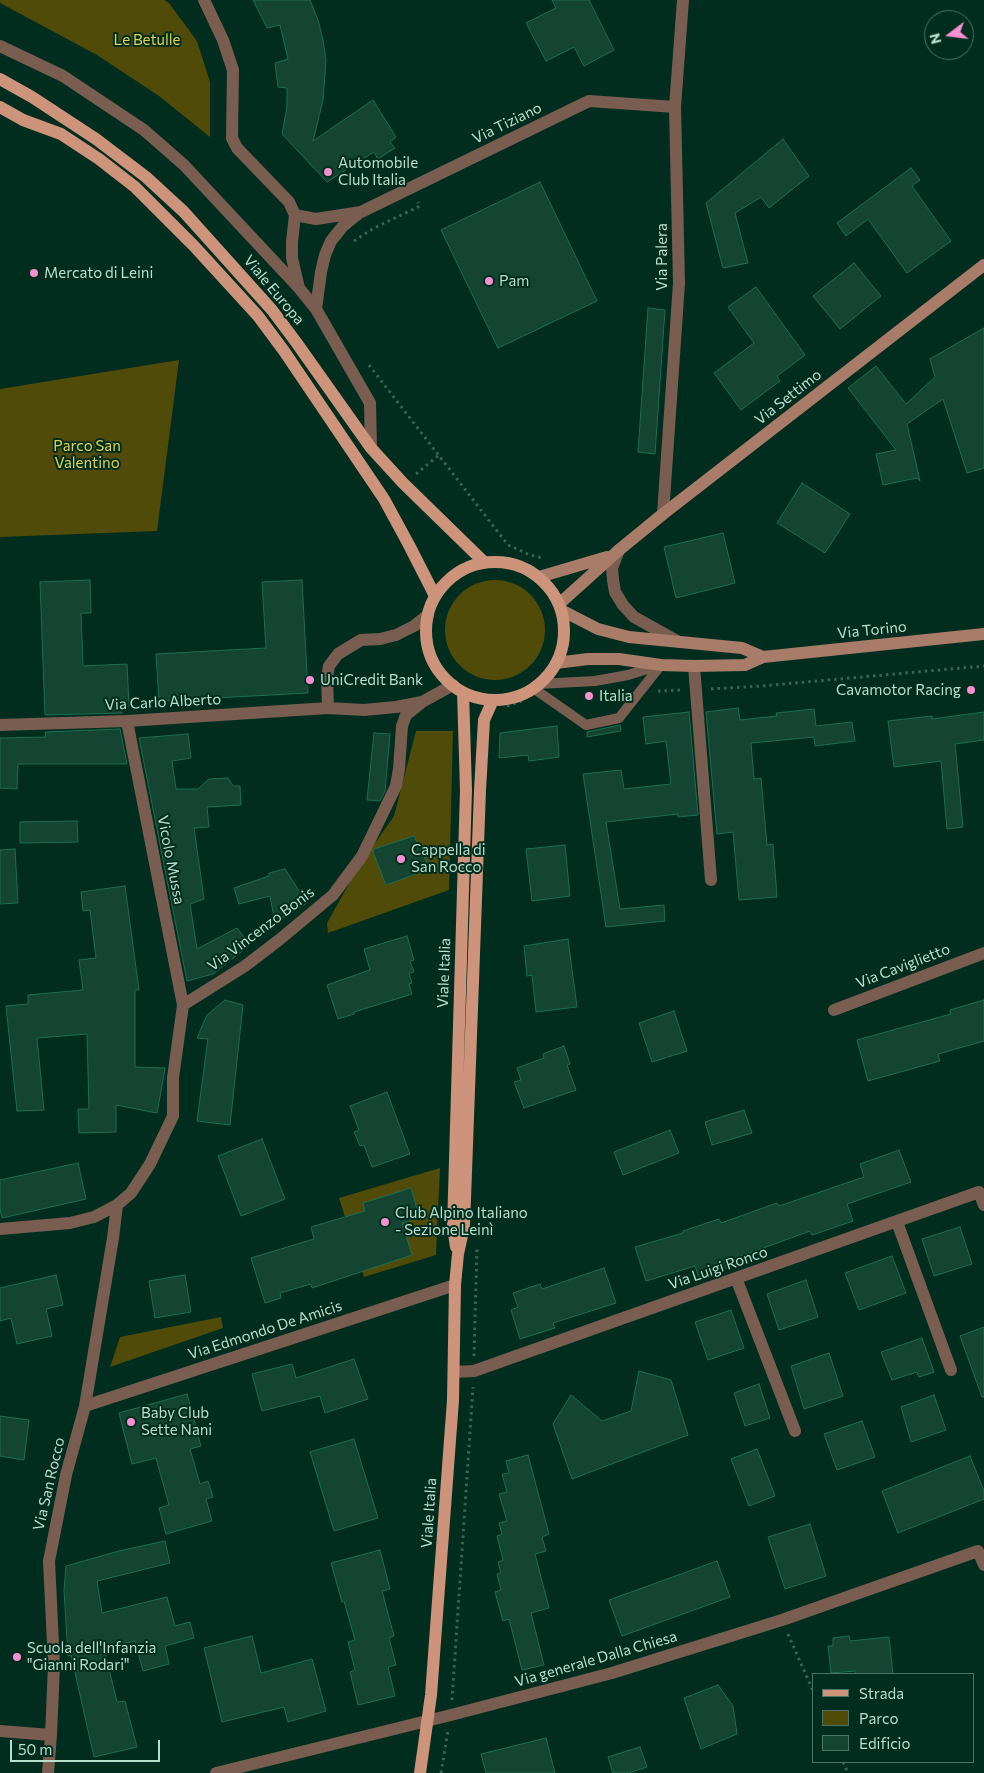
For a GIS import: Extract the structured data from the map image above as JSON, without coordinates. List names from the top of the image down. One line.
{"streets":{"main road":["Viale Europa","Via Settimo","Via Torino","Viale Italia"],"street":["Via Tiziano","Via Palera","Via Carlo Alberto","Vicolo Mussa","Via Vincenzo Bonis","Via Caviglietto","Via Luigi Ronco","Via Edmondo De Amicis","Via San Rocco","Via generale Dalla Chiesa"]},"crossings":[["Via Tiziano","Via Palera"],["Via Palera","Via Settimo"],["Viale Europa","Via Settimo"],["Viale Europa","Via Torino"],["Viale Europa","Via Carlo Alberto"],["Viale Europa","Viale Italia"],["Via Settimo","Via Torino"],["Via Settimo","Via Carlo Alberto"],["Via Settimo","Viale Italia"],["Via Torino","Via Carlo Alberto"],["Via Torino","Viale Italia"],["Via Carlo Alberto","Vicolo Mussa"],["Via Carlo Alberto","Via Vincenzo Bonis"],["Via Carlo Alberto","Viale Italia"],["Vicolo Mussa","Via Vincenzo Bonis"],["Viale Italia","Via Luigi Ronco"],["Viale Italia","Via Edmondo De Amicis"],["Viale Italia","Via generale Dalla Chiesa"],["Via Edmondo De Amicis","Via San Rocco"]],"parks":["Le Betulle","Parco San Valentino"],"places":["Automobile Club Italia","Mercato di Leini","Pam","UniCredit Bank","Cavamotor Racing","Italia","Cappella di San Rocco","Club Alpino Italiano - Sezione Leinì","Baby Club Sette Nani","Scuola dell'Infanzia \"Gianni Rodari\""],"legend":["Strada","Parco","Edificio"],"scale_bar":"50 m","north":"left"}
